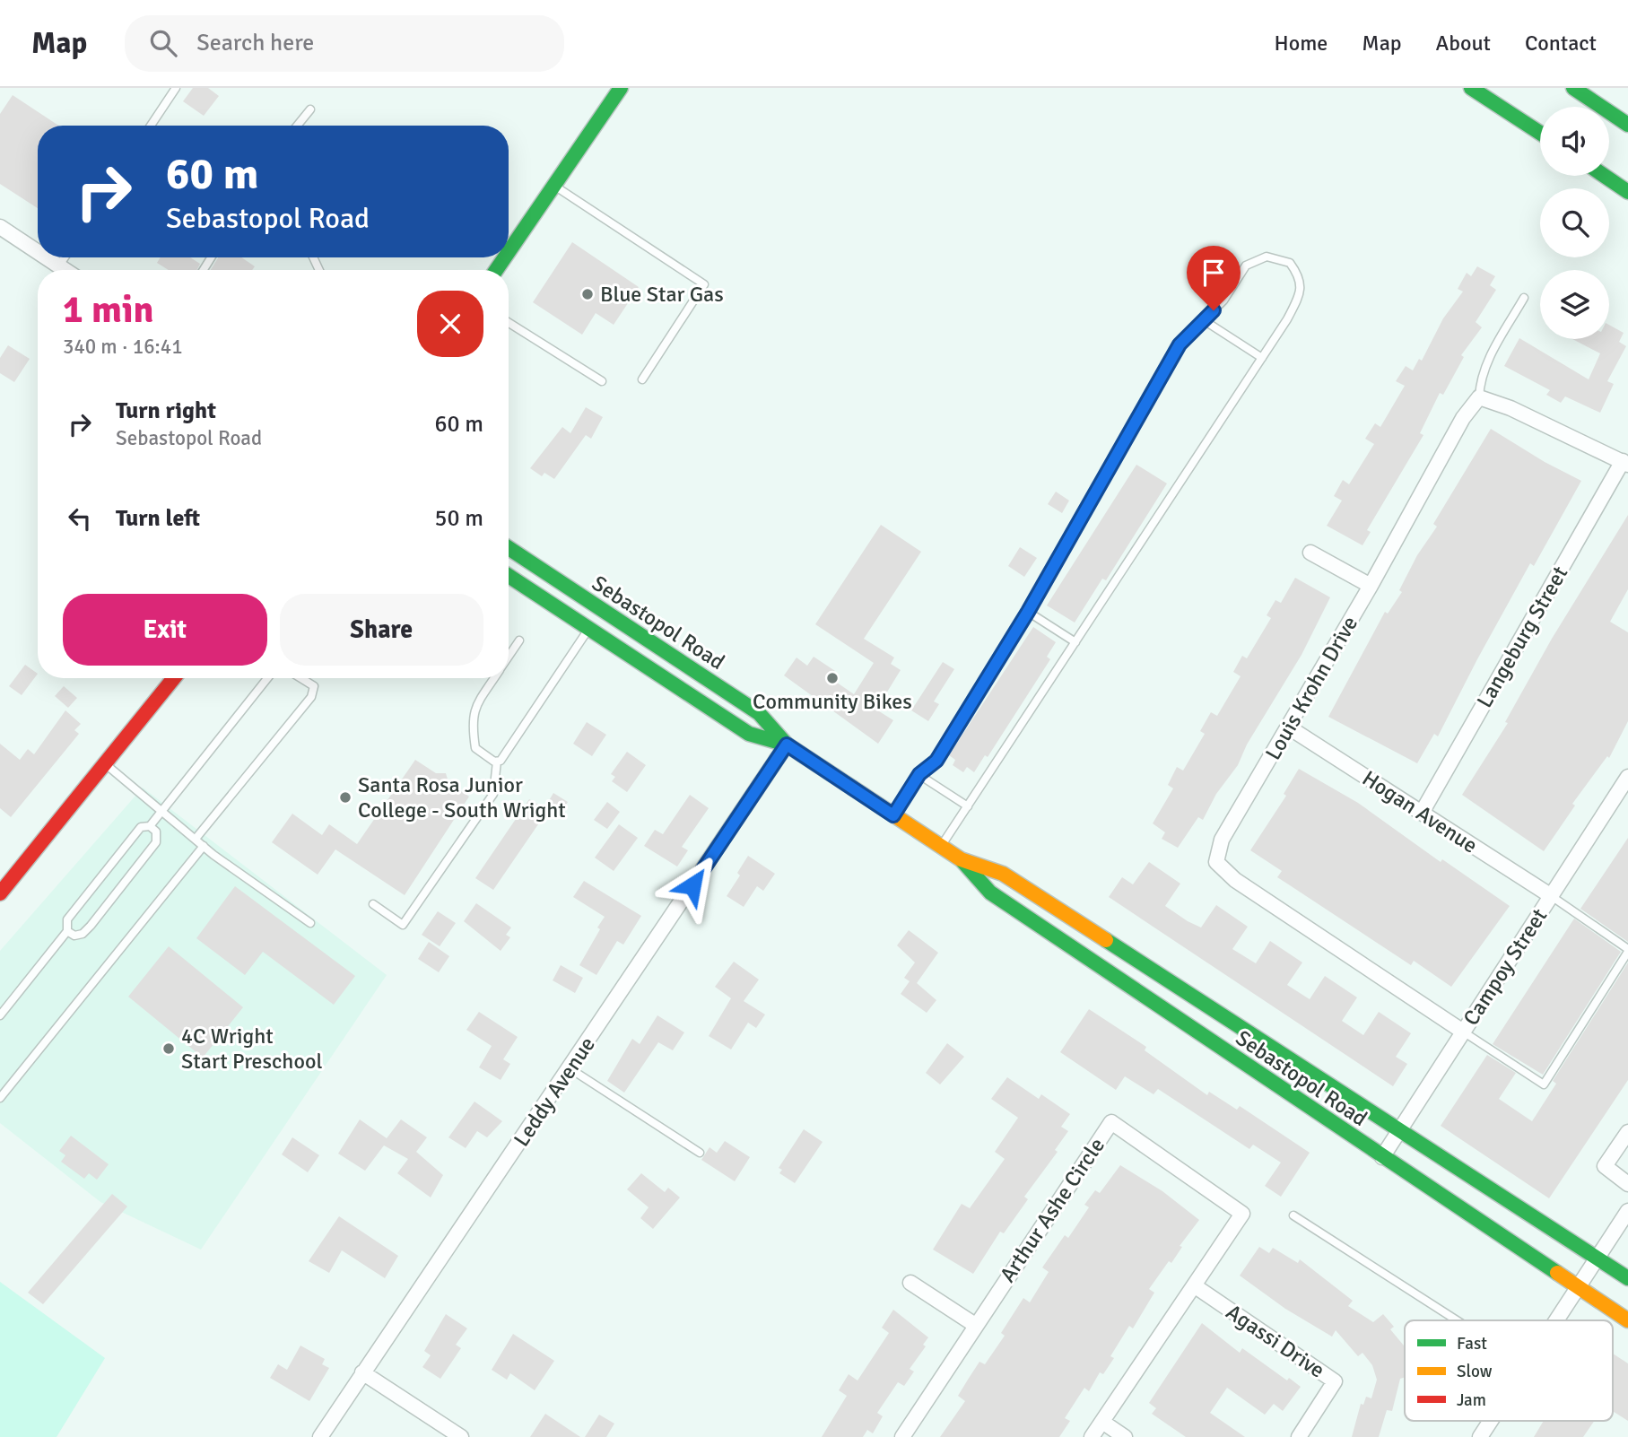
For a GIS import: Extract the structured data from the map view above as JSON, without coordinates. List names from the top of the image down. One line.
{"streets":{"main road":["Sebastopol Road"],"street":["Langeburg Street","Louis Krohn Drive","Hogan Avenue","Campoy Street","Leddy Avenue","Arthur Ashe Circle","Agassi Drive"]},"crossings":[["Sebastopol Road","Campoy Street"],["Sebastopol Road","Leddy Avenue"],["Langeburg Street","Hogan Avenue"],["Louis Krohn Drive","Hogan Avenue"],["Louis Krohn Drive","Campoy Street"],["Hogan Avenue","Campoy Street"],["Arthur Ashe Circle","Agassi Drive"]],"places":["Blue Star Gas","Community Bikes","Santa Rosa Junior College - South Wright","4C Wright Start Preschool"],"legend":["Fast","Slow","Jam"],"page":{"header":"Map","search":"Search here","nav":["Home","Map","About","Contact"],"turn":["60 m","Sebastopol Road"],"heading":["1 min","340 m · 16:41"],"list":[{"name":"Turn right","note":"Sebastopol Road","value":"60 m"},{"name":"Turn left","value":"50 m"}],"buttons":["Exit","Share"]}}
